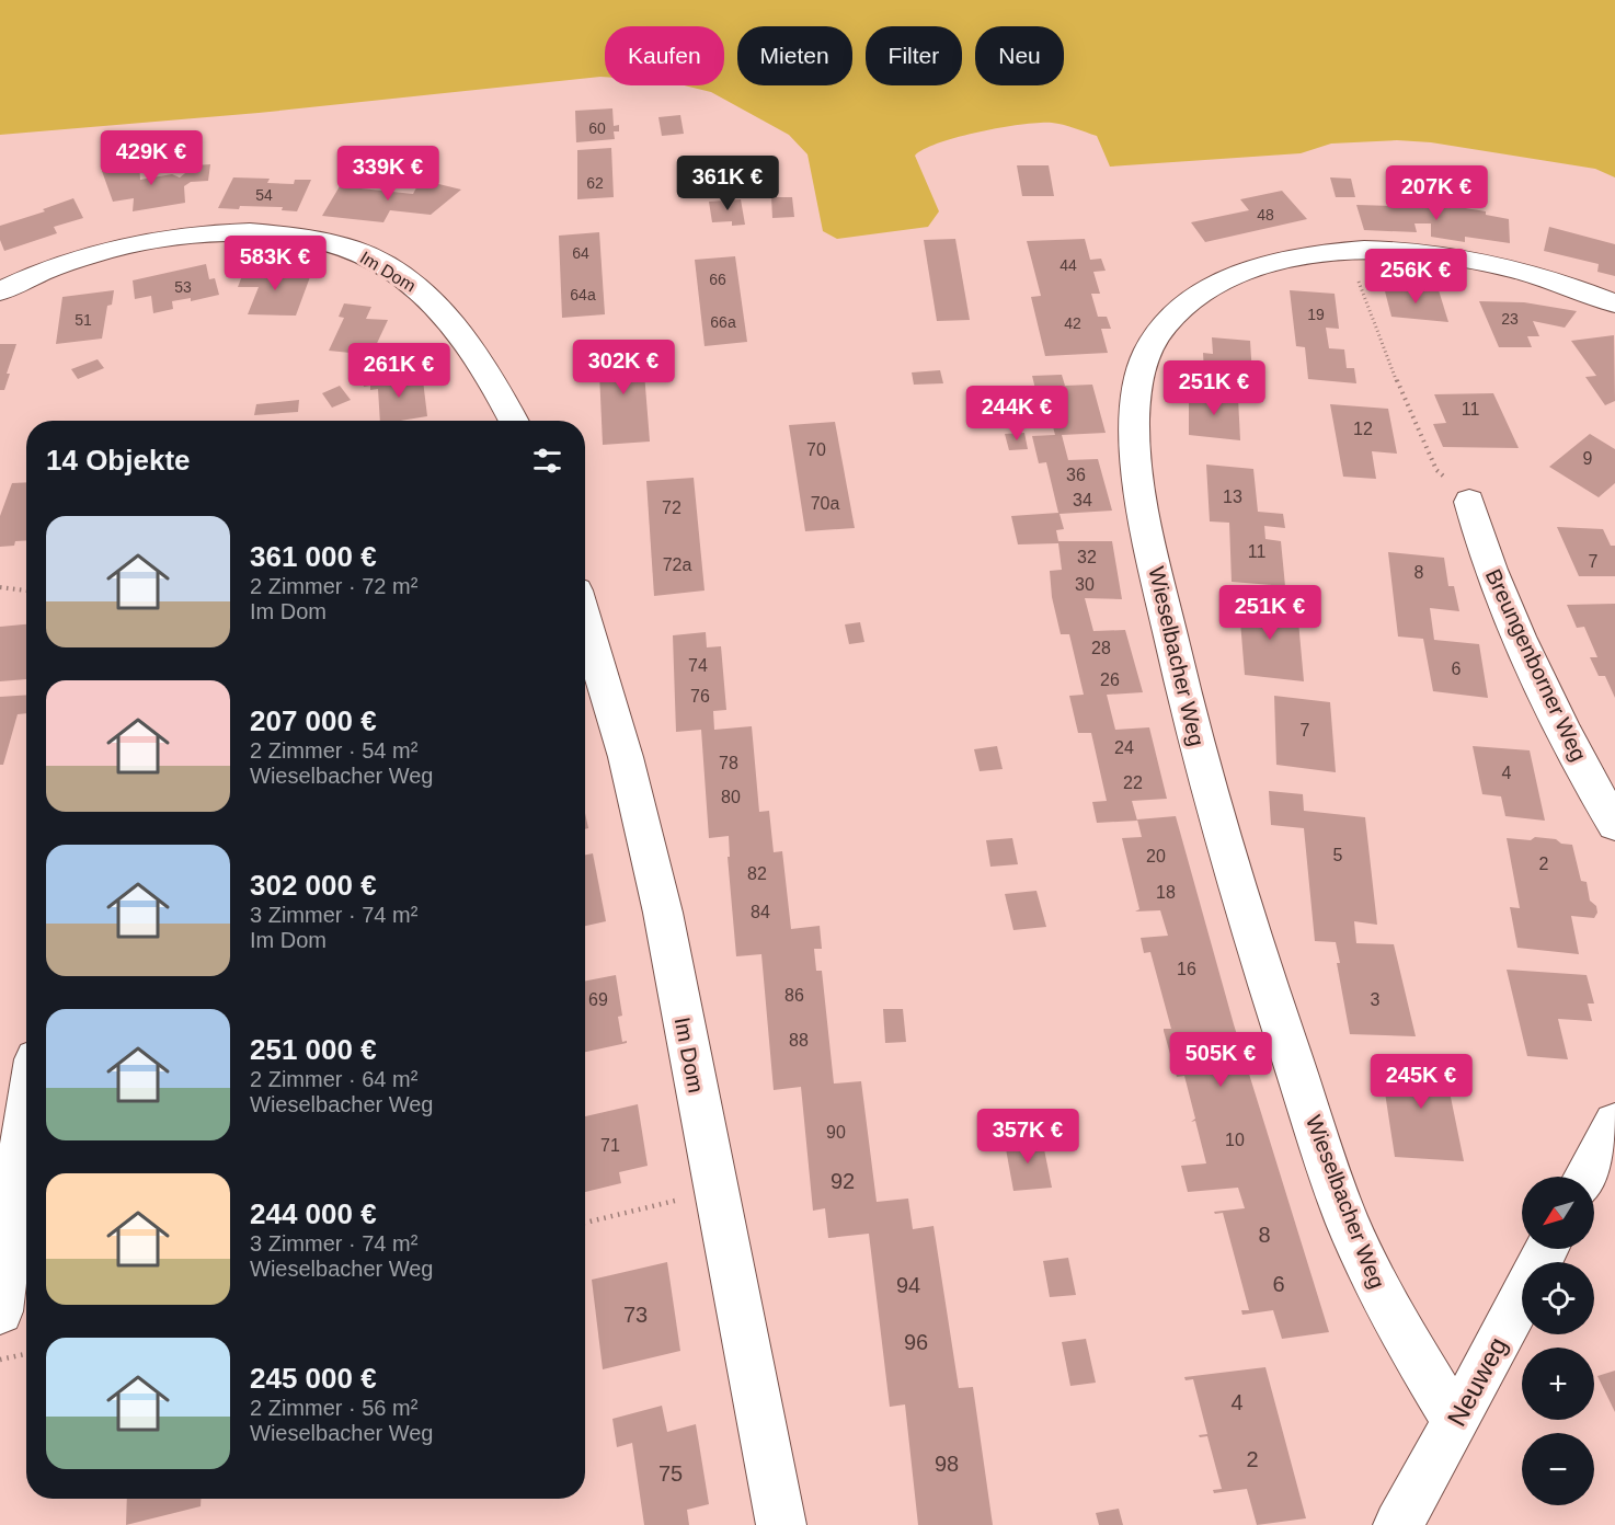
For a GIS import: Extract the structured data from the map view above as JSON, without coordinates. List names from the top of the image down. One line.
{"streets":{"street":["Im Dom","Wieselbacher Weg","Breungenborner Weg","Neuweg"]},"crossings":[["Wieselbacher Weg","Neuweg"]],"house_numbers":["60","62","54","48","64","44","66","53","64a","19","23","51","66a","42","11","12","70","9","36","13","34","70a","72","11","32","7","72a","8","30","28","74","6","26","76","7","24","78","4","22","80","5","20","2","82","18","84","16","86","69","3","88","90","10","71","92","8","6","94","73","96","4","2","98","75"],"north":"bottom left","page":{"chip":["Kaufen","Mieten","Filter","Neu"],"price":["429K €","339K €","361K €","207K €","583K €","256K €","302K €","261K €","251K €","244K €","251K €","505K €","245K €","357K €"],"heading":"14 Objekte","list":[{"name":"361 000 €","note":"2 Zimmer · 72 m² · Im Dom"},{"name":"207 000 €","note":"2 Zimmer · 54 m² · Wieselbacher Weg"},{"name":"302 000 €","note":"3 Zimmer · 74 m² · Im Dom"},{"name":"251 000 €","note":"2 Zimmer · 64 m² · Wieselbacher Weg"},{"name":"244 000 €","note":"3 Zimmer · 74 m² · Wieselbacher Weg"},{"name":"245 000 €","note":"2 Zimmer · 56 m² · Wieselbacher Weg"}],"map_buttons":["+","−"]}}
